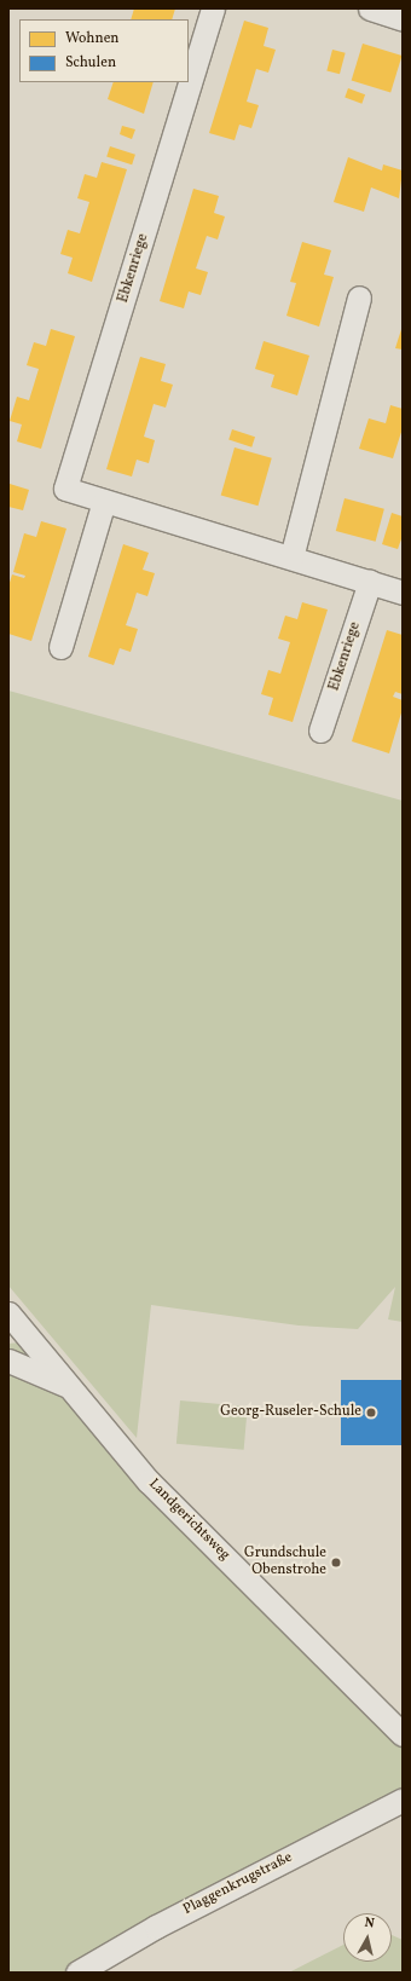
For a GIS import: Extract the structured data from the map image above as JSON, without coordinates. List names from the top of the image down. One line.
{"streets":{"street":["Ebkenriege","Landgerichtsweg","Plaggenkrugstraße"]},"places":["Georg-Ruseler-Schule","Grundschule Obenstrohe"],"legend":["Wohnen","Schulen"],"north":"top"}
